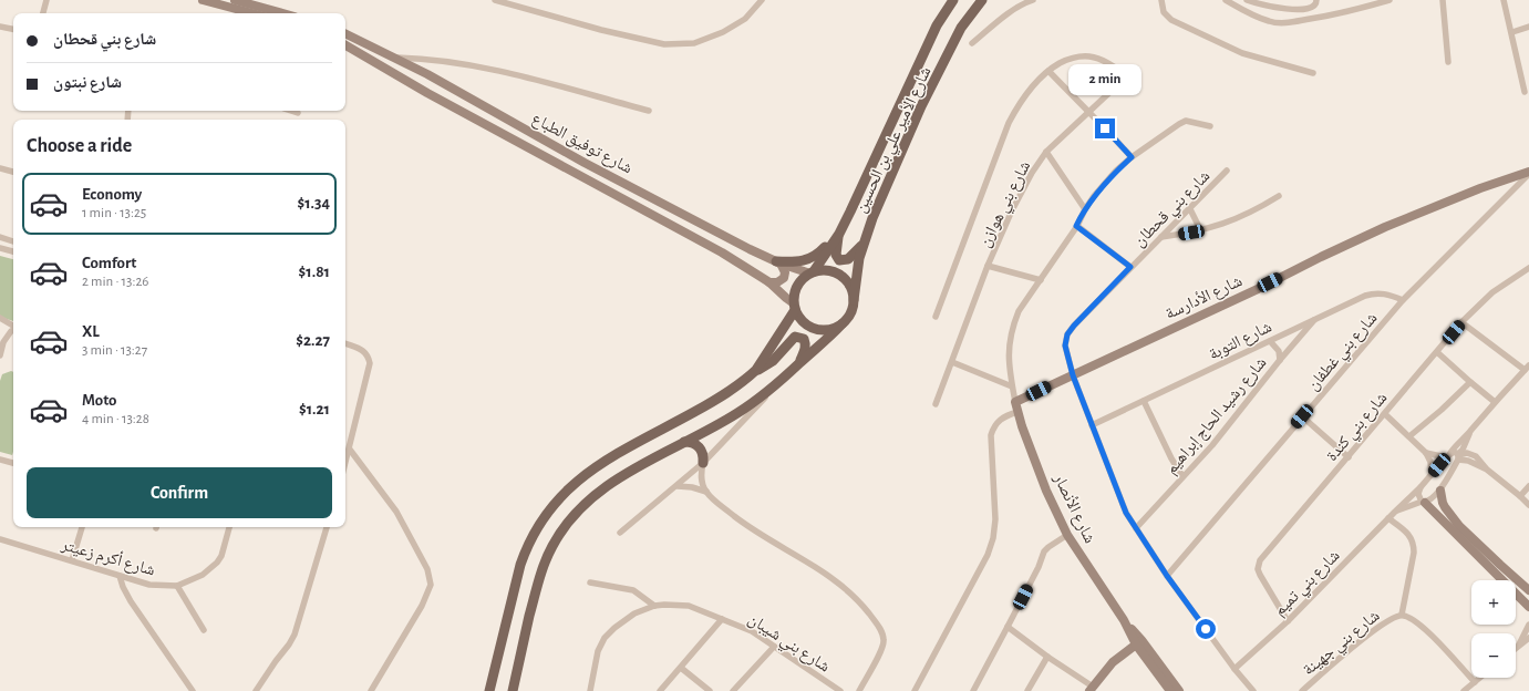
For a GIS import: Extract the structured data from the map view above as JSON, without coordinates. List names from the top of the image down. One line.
{"streets":{"main road":["شارع الأمير علي بن الحسين"],"street":["شارع توفيق الطباع","شارع بني هوازن","شارع بني قحطان","شارع الأدارسة","شارع التوبة","شارع بني غطفان","شارع رشيد الحاج إبراهيم","شارع بني كندة","شارع الأنصار","شارع أكرم زعيتر","شارع بني تميم","شارع بني شيبان","شارع بني جهينة"]},"crossings":[["شارع الأمير علي بن الحسين","شارع توفيق الطباع"],["شارع بني قحطان","شارع الأدارسة"],["شارع بني قحطان","شارع التوبة"],["شارع بني قحطان","شارع بني غطفان"],["شارع بني قحطان","شارع رشيد الحاج إبراهيم"],["شارع بني قحطان","شارع بني تميم"],["شارع الأدارسة","شارع بني غطفان"],["شارع الأدارسة","شارع الأنصار"],["شارع التوبة","شارع بني غطفان"],["شارع التوبة","شارع رشيد الحاج إبراهيم"],["شارع بني كندة","شارع بني تميم"]],"page":{"banner":["شارع بني قحطان","شارع نبتون"],"bubble":"2 min","heading":"Choose a ride","list":[{"name":"Economy","note":"1 min · 13:25","value":"$1.34"},{"name":"Comfort","note":"2 min · 13:26","value":"$1.81"},{"name":"XL","note":"3 min · 13:27","value":"$2.27"},{"name":"Moto","note":"4 min · 13:28","value":"$1.21"}],"buttons":"Confirm","map_buttons":["+","−"]}}
